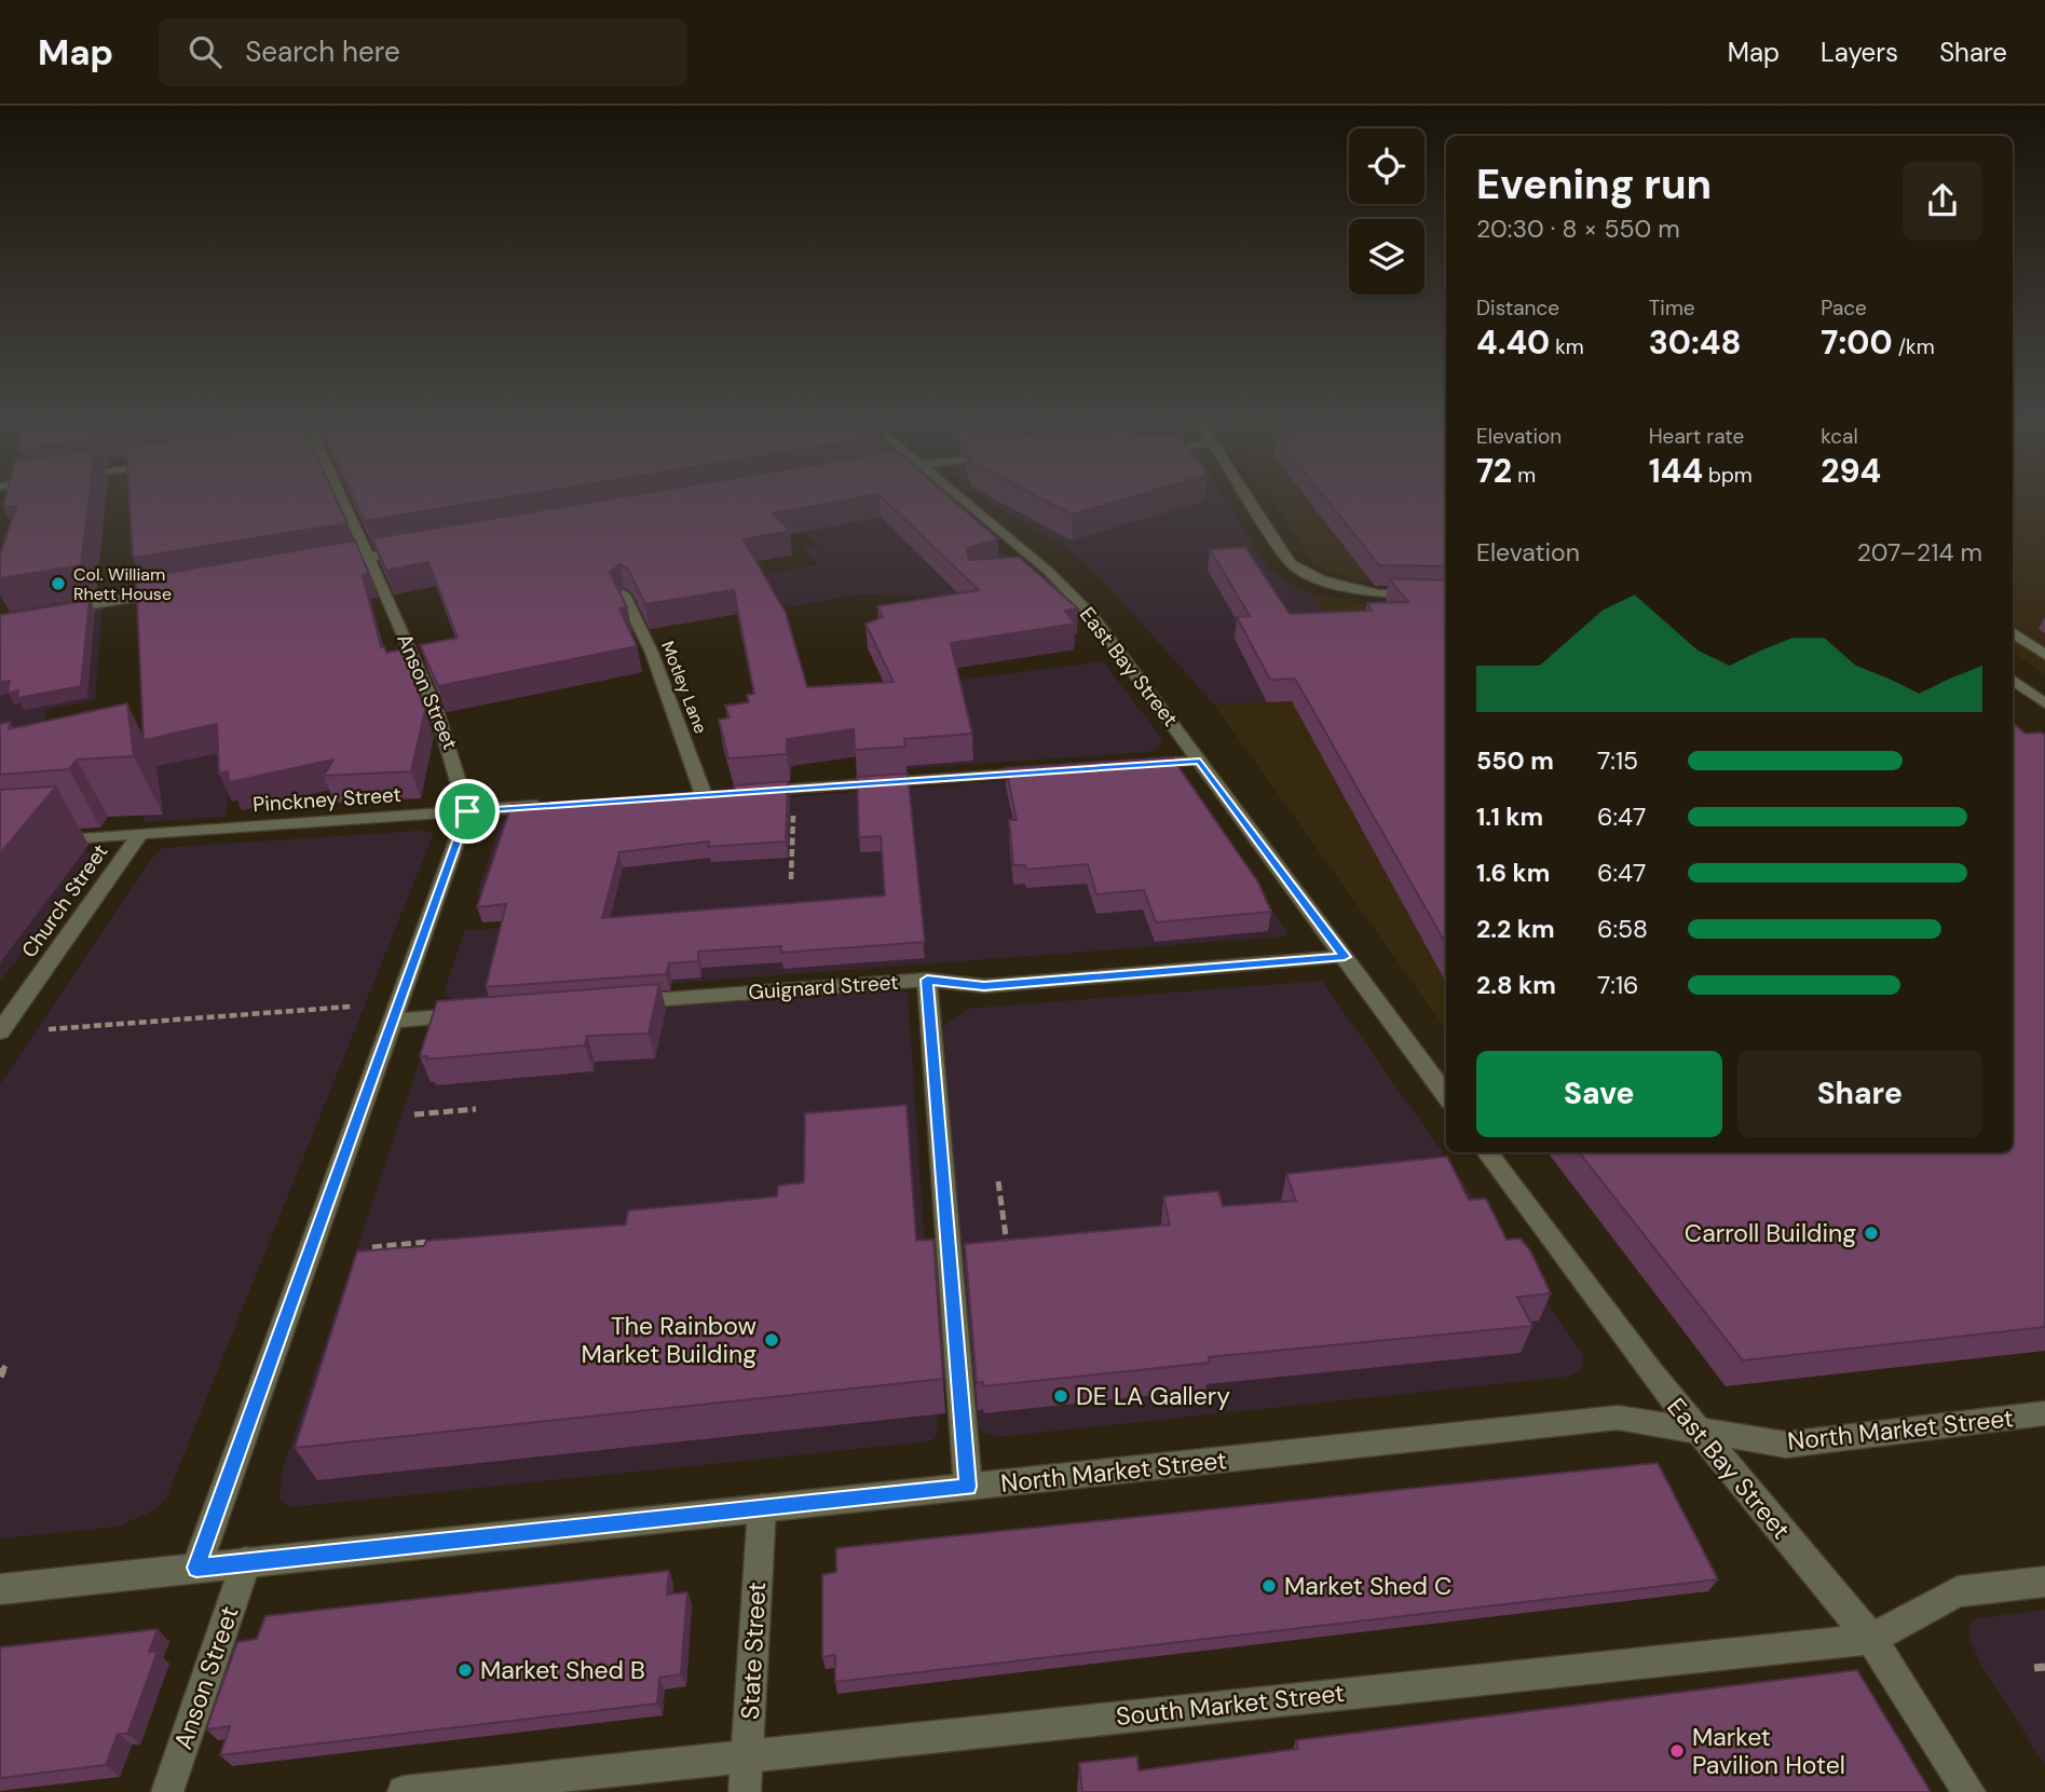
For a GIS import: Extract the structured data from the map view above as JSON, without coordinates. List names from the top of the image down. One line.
{"streets":{"street":["East Bay Street","Motley Lane","Anson Street","Pinckney Street","Church Street","Guignard Street","North Market Street","State Street","South Market Street"]},"crossings":[["East Bay Street","Guignard Street"],["East Bay Street","North Market Street"],["East Bay Street","South Market Street"],["Anson Street","Pinckney Street"],["Anson Street","North Market Street"],["Pinckney Street","Church Street"],["North Market Street","State Street"],["State Street","South Market Street"]],"places":["Col. William Rhett House","Carroll Building","The Rainbow Market Building","DE LA Gallery","Market Shed C","Market Shed B","Market Pavilion Hotel"],"page":{"header":"Map","search":"Search here","nav":["Map","Layers","Share"],"heading":["Evening run","20:30 · 8 × 550 m"],"stats":[["Distance","4.40 km"],["Time","30:48"],["Pace","7:00 /km"],["Elevation","72 m"],["Heart rate","144 bpm"],["kcal","294"]],"chart":["Elevation","207–214 m"],"list":[{"name":"550 m","note":"7:15"},{"name":"1.1 km","note":"6:47"},{"name":"1.6 km","note":"6:47"},{"name":"2.2 km","note":"6:58"},{"name":"2.8 km","note":"7:16"}],"buttons":["Save","Share"]}}
